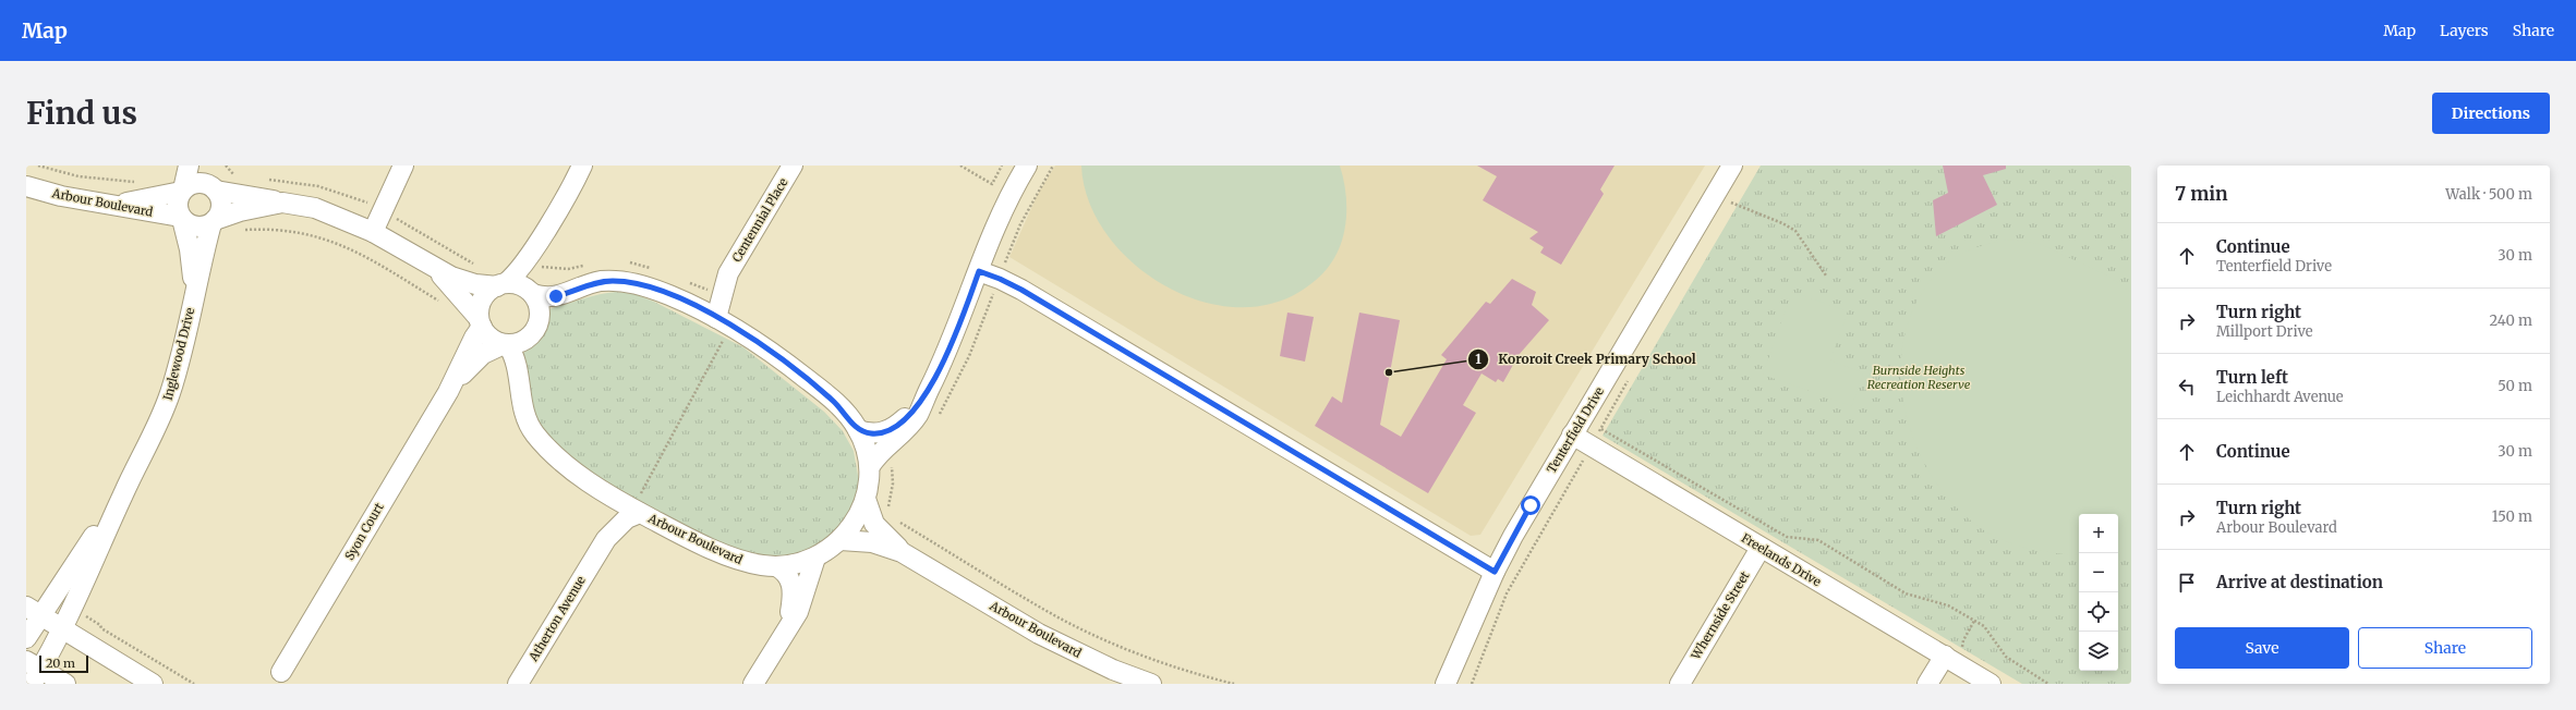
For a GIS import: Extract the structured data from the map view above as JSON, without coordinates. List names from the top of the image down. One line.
{"streets":{"street":["Arbour Boulevard","Centennial Place","Inglewood Drive","Tenterfield Drive","Syon Court","Freelands Drive","Whernside Street","Atherton Avenue"]},"crossings":[["Arbour Boulevard","Inglewood Drive"],["Tenterfield Drive","Freelands Drive"],["Freelands Drive","Whernside Street"]],"parks":["Burnside Heights Recreation Reserve"],"places":["Kororoit Creek Primary School"],"scale_bar":"20 m","page":{"header":"Map","nav":["Map","Layers","Share"],"buttons":["Directions",["Save","Share"]],"title":"Find us","heading":["7 min","Walk · 500 m"],"list":[["Continue","Tenterfield Drive","30 m"],["Turn right","Millport Drive","240 m"],["Turn left","Leichhardt Avenue","50 m"],["Continue","30 m"],["Turn right","Arbour Boulevard","150 m"],"Arrive at destination"],"map_buttons":["+","−"],"scale":"20 m"}}
